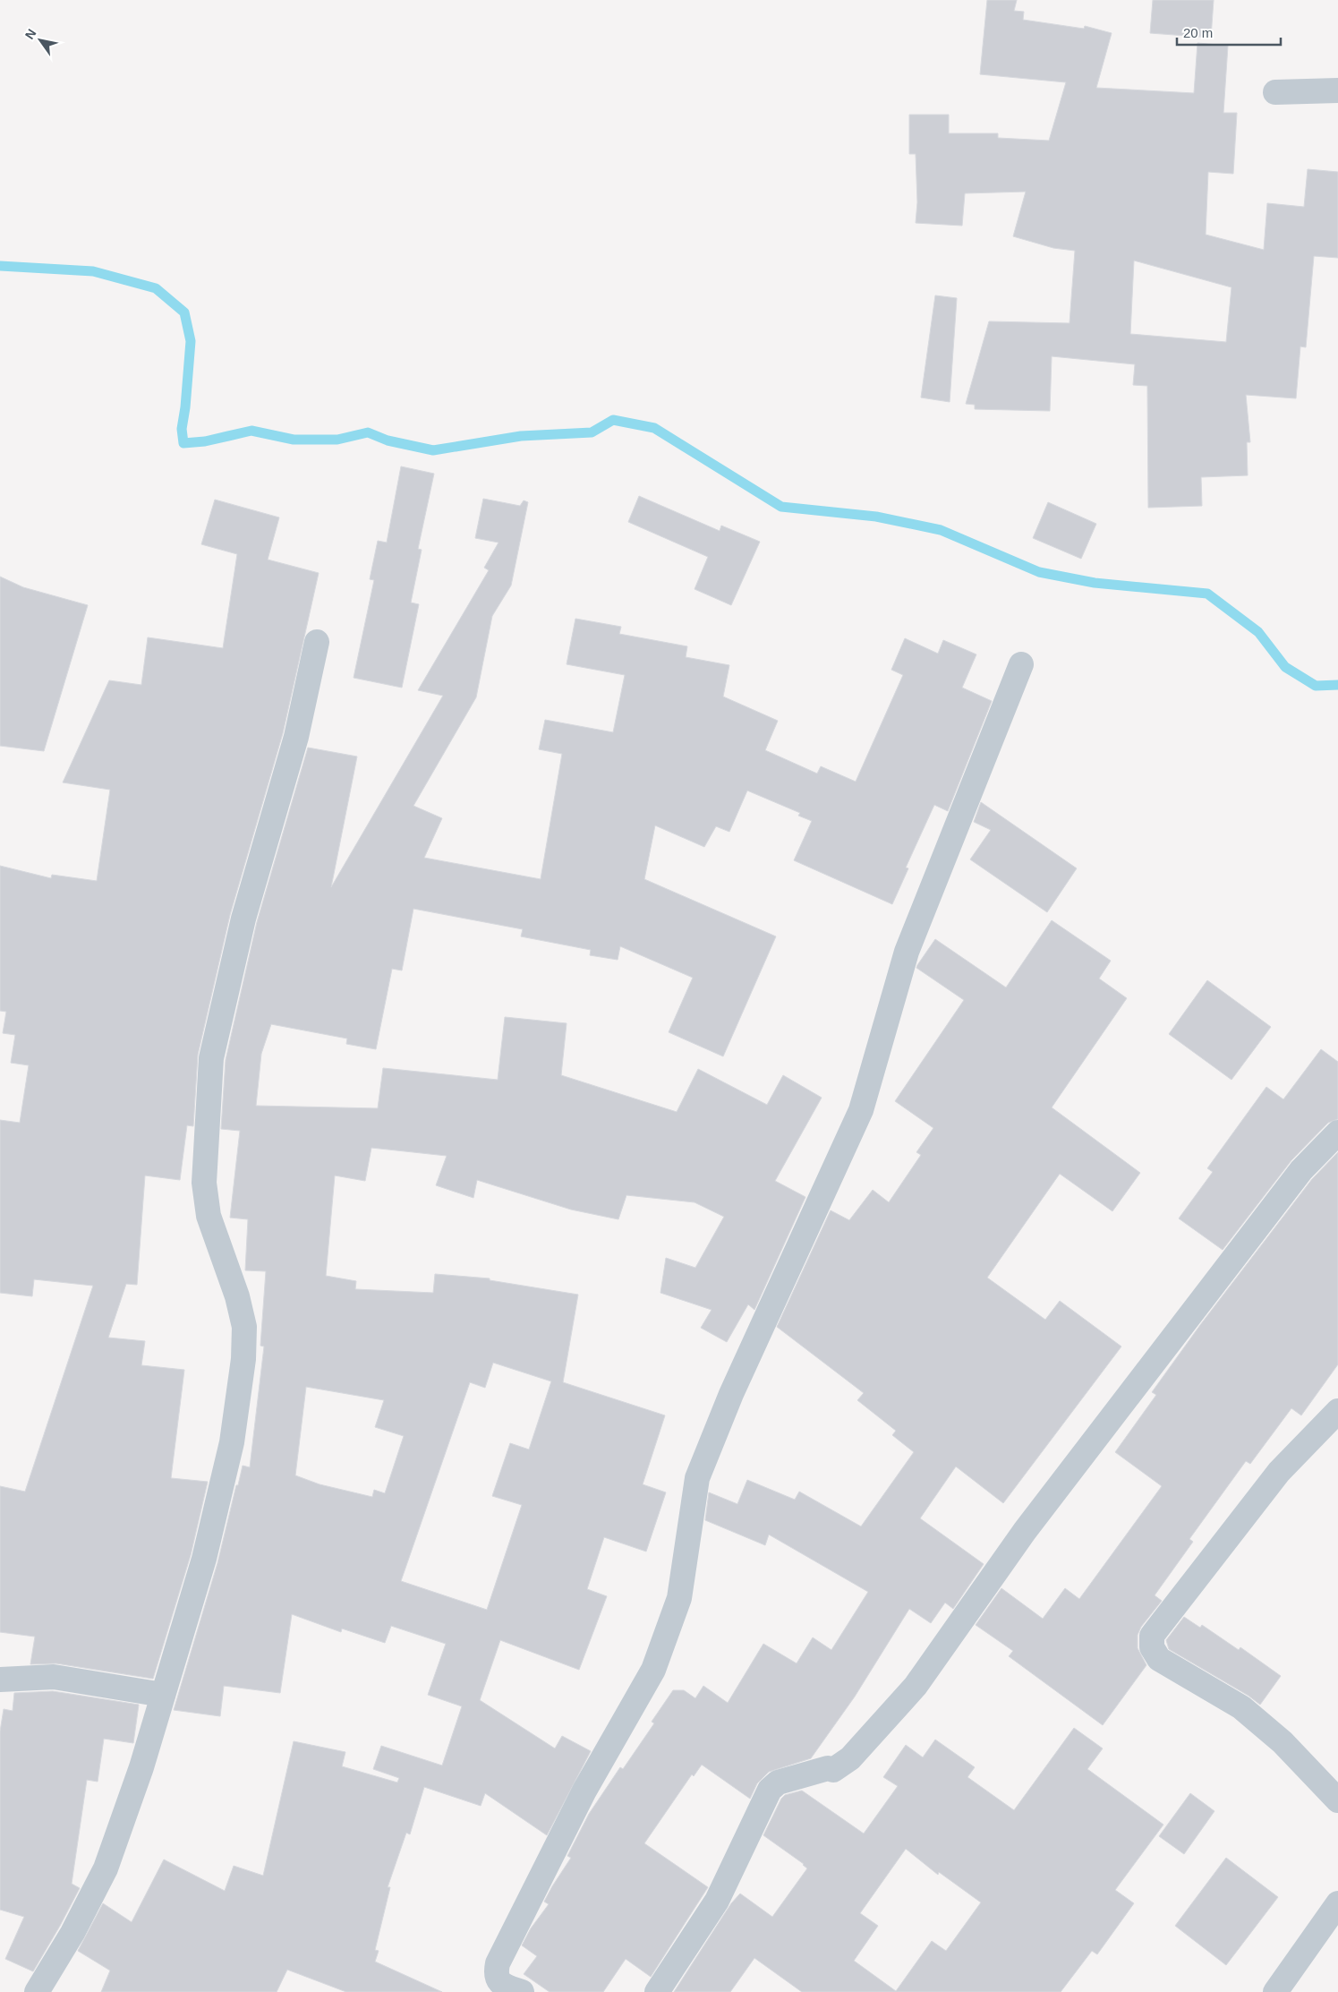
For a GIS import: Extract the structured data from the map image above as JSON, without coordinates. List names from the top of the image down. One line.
{"scale_bar":"20 m","north":"top left"}
